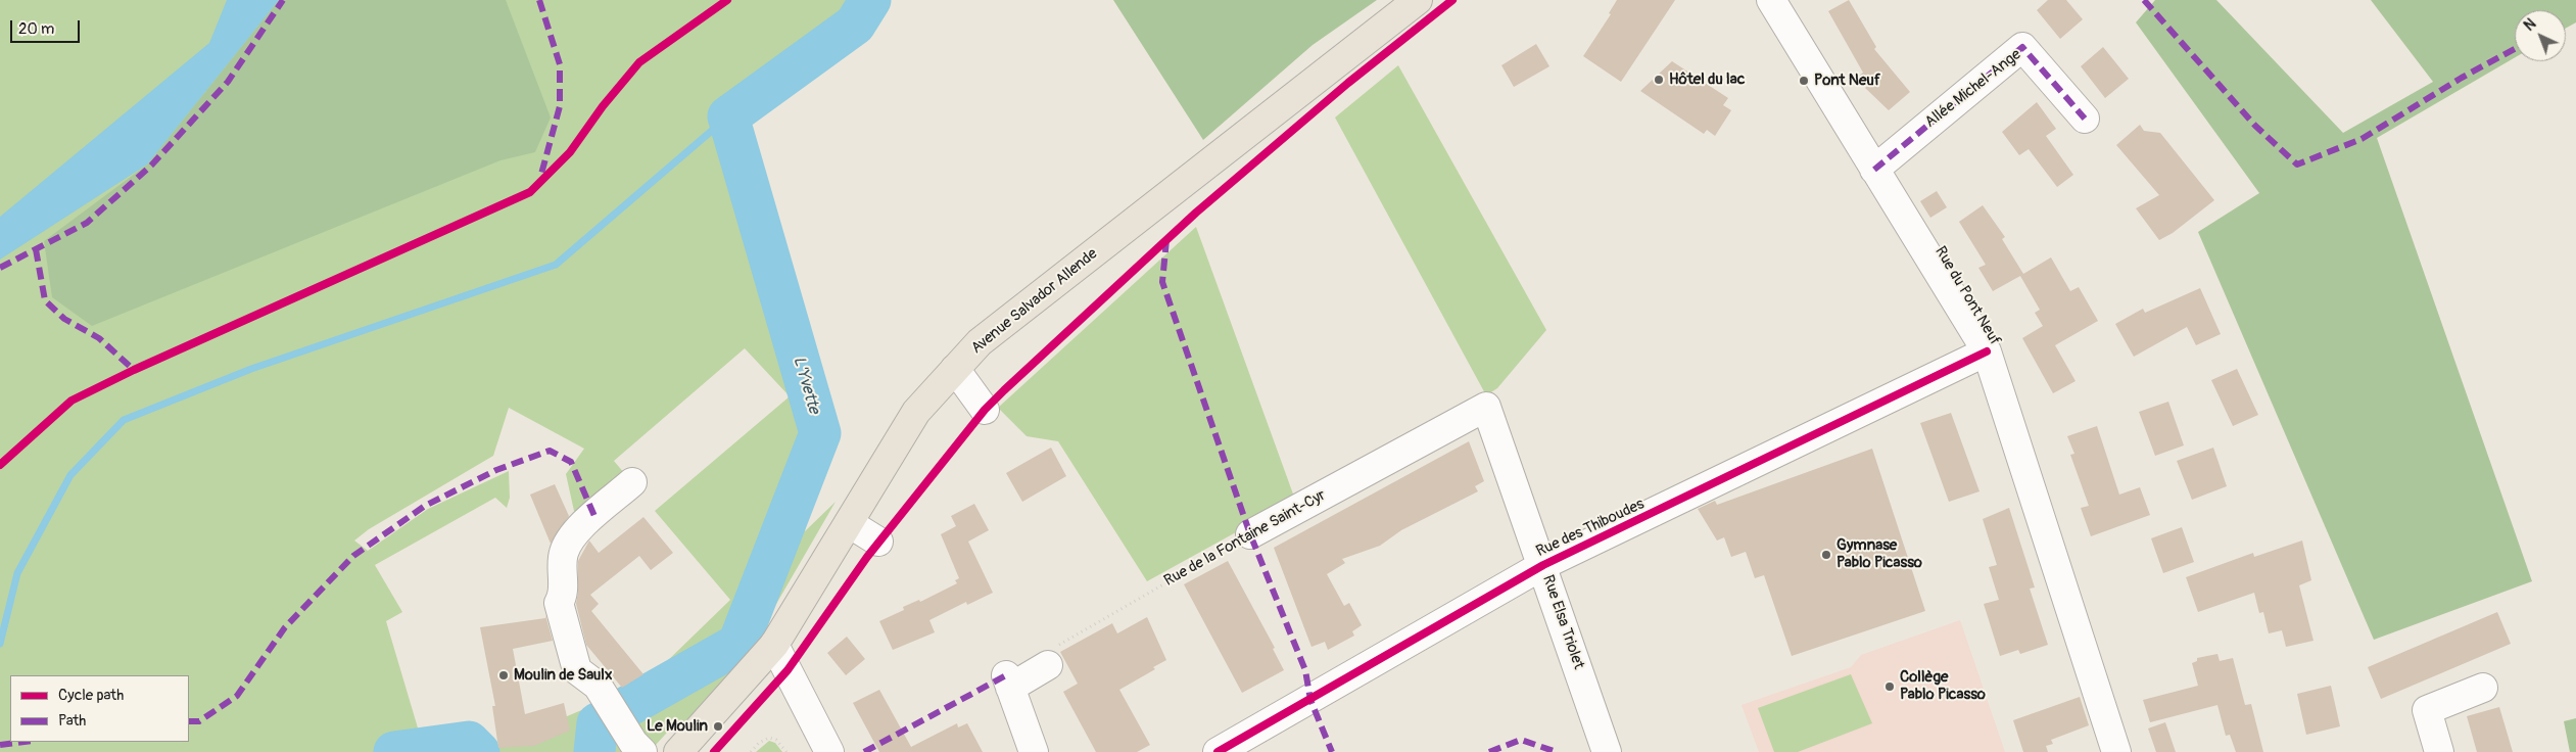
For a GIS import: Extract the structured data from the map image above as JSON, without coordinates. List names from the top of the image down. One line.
{"streets":{"main road":["Avenue Salvador Allende"],"street":["Allée Michel-Ange","Rue du Pont Neuf","Rue des Thiboudes","Rue de la Fontaine Saint-Cyr","Rue Elsa Triolet"]},"crossings":[["Allée Michel-Ange","Rue du Pont Neuf"],["Rue du Pont Neuf","Rue des Thiboudes"],["Rue des Thiboudes","Rue Elsa Triolet"],["Rue de la Fontaine Saint-Cyr","Rue Elsa Triolet"]],"water":["L'Yvette"],"places":["Hôtel du lac","Pont Neuf","Gymnase Pablo Picasso","Moulin de Saulx","Collège Pablo Picasso","Le Moulin"],"legend":["Cycle path","Path"],"scale_bar":"20 m","north":"top left"}
